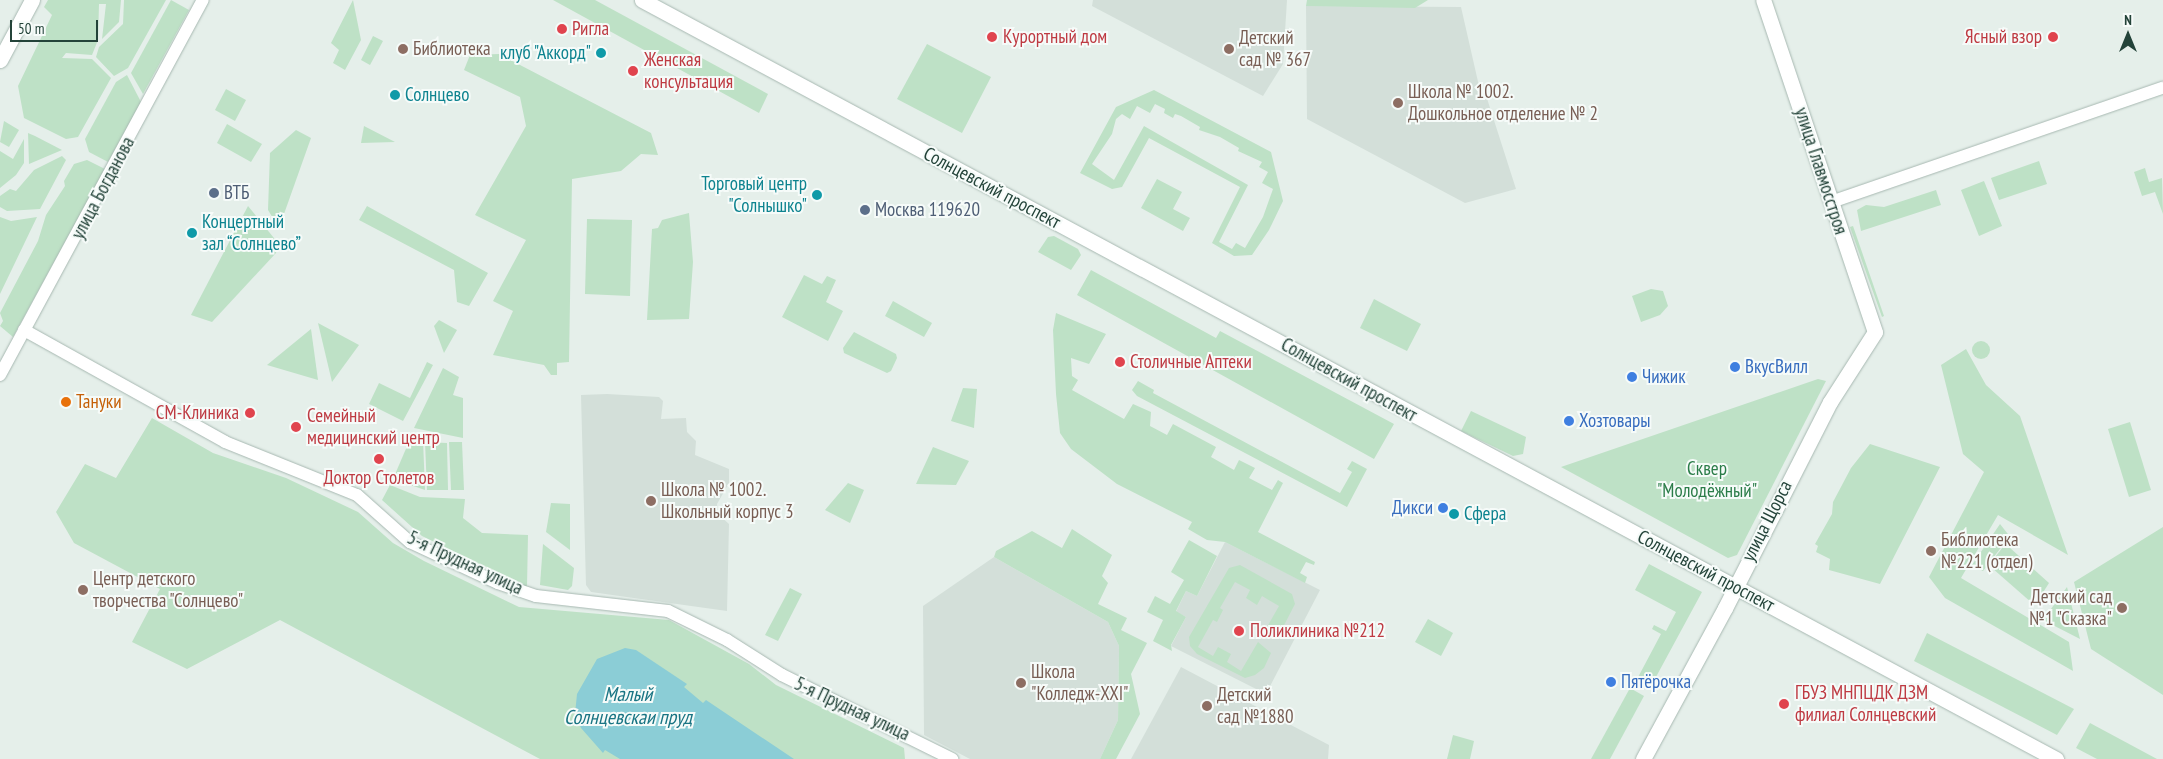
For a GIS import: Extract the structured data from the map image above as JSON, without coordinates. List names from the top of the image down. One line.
{"streets":{"street":["улица Главмосстроя","улица Богданова","Солнцевский проспект","улица Щорса","5-я Прудная улица"]},"crossings":[["улица Главмосстроя","улица Щорса"],["улица Богданова","5-я Прудная улица"],["Солнцевский проспект","улица Щорса"]],"water":["Малый Солнцевскаи пруд"],"parks":["Сквер \"Молодёжный\""],"places":["Ригла","Курортный дом","Ясный взор","Библиотека","Детский сад № 367","клуб \"Аккорд\"","Женская консультация","Солнцево","Школа № 1002. Дошкольное отделение № 2","ВТБ","Торговый центр \"Солнышко\"","Москва 119620","Концертный зал “Солнцево”","Столичные Аптеки","ВкусВилл","Чижик","Тануки","СМ-Клиника","Хозтовары","Семейный медицинский центр","Доктор Столетов","Школа № 1002. Школьный корпус 3","Дикси","Сфера","Библиотека №221 (отдел)","Центр детского творчества \"Солнцево\"","Детский сад №1 \"Сказка\"","Поликлиника №212","Пятёрочка","Школа \"Колледж-XXI\"","ГБУЗ МНПЦДК ДЗМ филиал Солнцевский","Детский сад №1880"],"scale_bar":"50 m","north":"top"}
